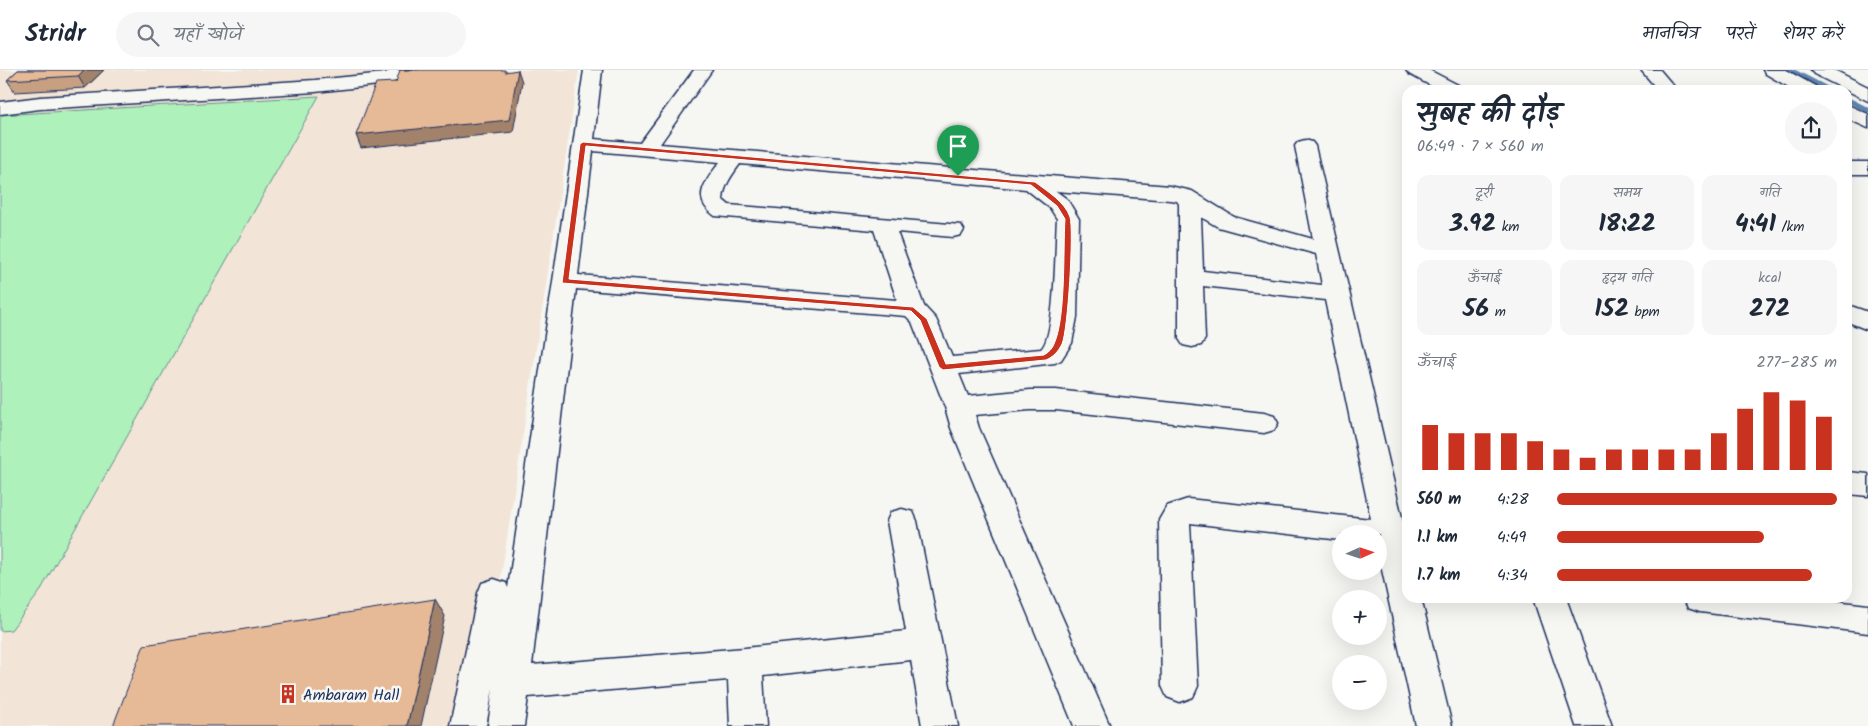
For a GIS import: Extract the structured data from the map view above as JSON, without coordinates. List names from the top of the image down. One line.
{"places":{"building":["Ambaram Hall"]},"north":"right","page":{"header":"Stridr","search":"यहाँ खोजें","nav":["मानचित्र","परतें","शेयर करें"],"heading":["सुबह की दौड़","06:49 · 7 × 560 m"],"stats":[["दूरी","3.92 km"],["समय","18:22"],["गति","4:41 /km"],["ऊँचाई","56 m"],["हृदय गति","152 bpm"],["kcal","272"]],"chart":["ऊँचाई","277–285 m"],"list":[{"name":"560 m","note":"4:28"},{"name":"1.1 km","note":"4:49"},{"name":"1.7 km","note":"4:34"}],"map_buttons":["+","−"]}}
